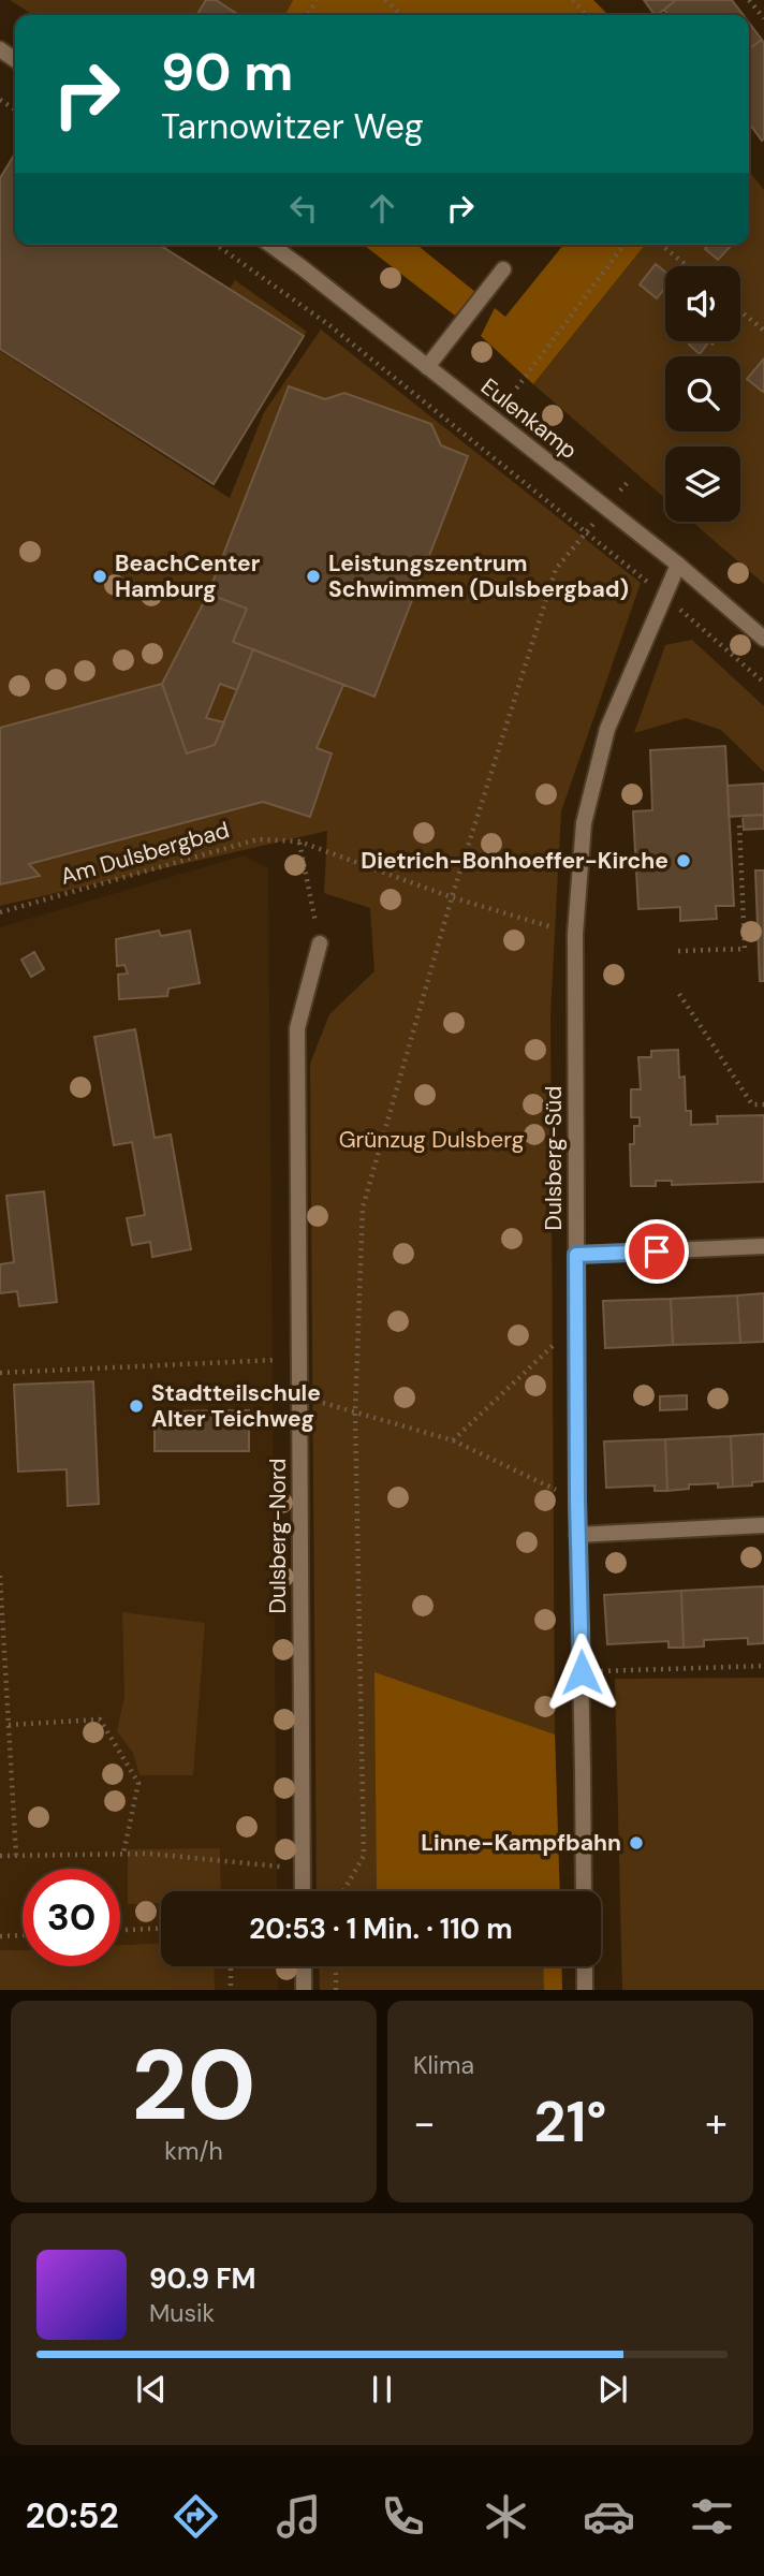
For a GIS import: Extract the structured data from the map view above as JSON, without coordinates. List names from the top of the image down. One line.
{"streets":{"street":["Eulenkamp","Dulsberg-Süd","Dulsberg-Nord"],"path":["Am Dulsbergbad"]},"crossings":[["Eulenkamp","Dulsberg-Süd"],["Am Dulsbergbad","Dulsberg-Süd"]],"parks":["Grünzug Dulsberg"],"places":["BeachCenter Hamburg","Leistungszentrum Schwimmen (Dulsbergbad)","Dietrich-Bonhoeffer-Kirche","Stadtteilschule Alter Teichweg","Linne-Kampfbahn"],"page":{"turn":["90 m","Tarnowitzer Weg"],"limit":"30","trip":"20:53 · 1 Min. · 110 m","tile":[["20","km/h"],"Klima"],"heat":["−","21°","+"],"song":["90.9 FM","Musik"],"tabs":"20:52"}}
